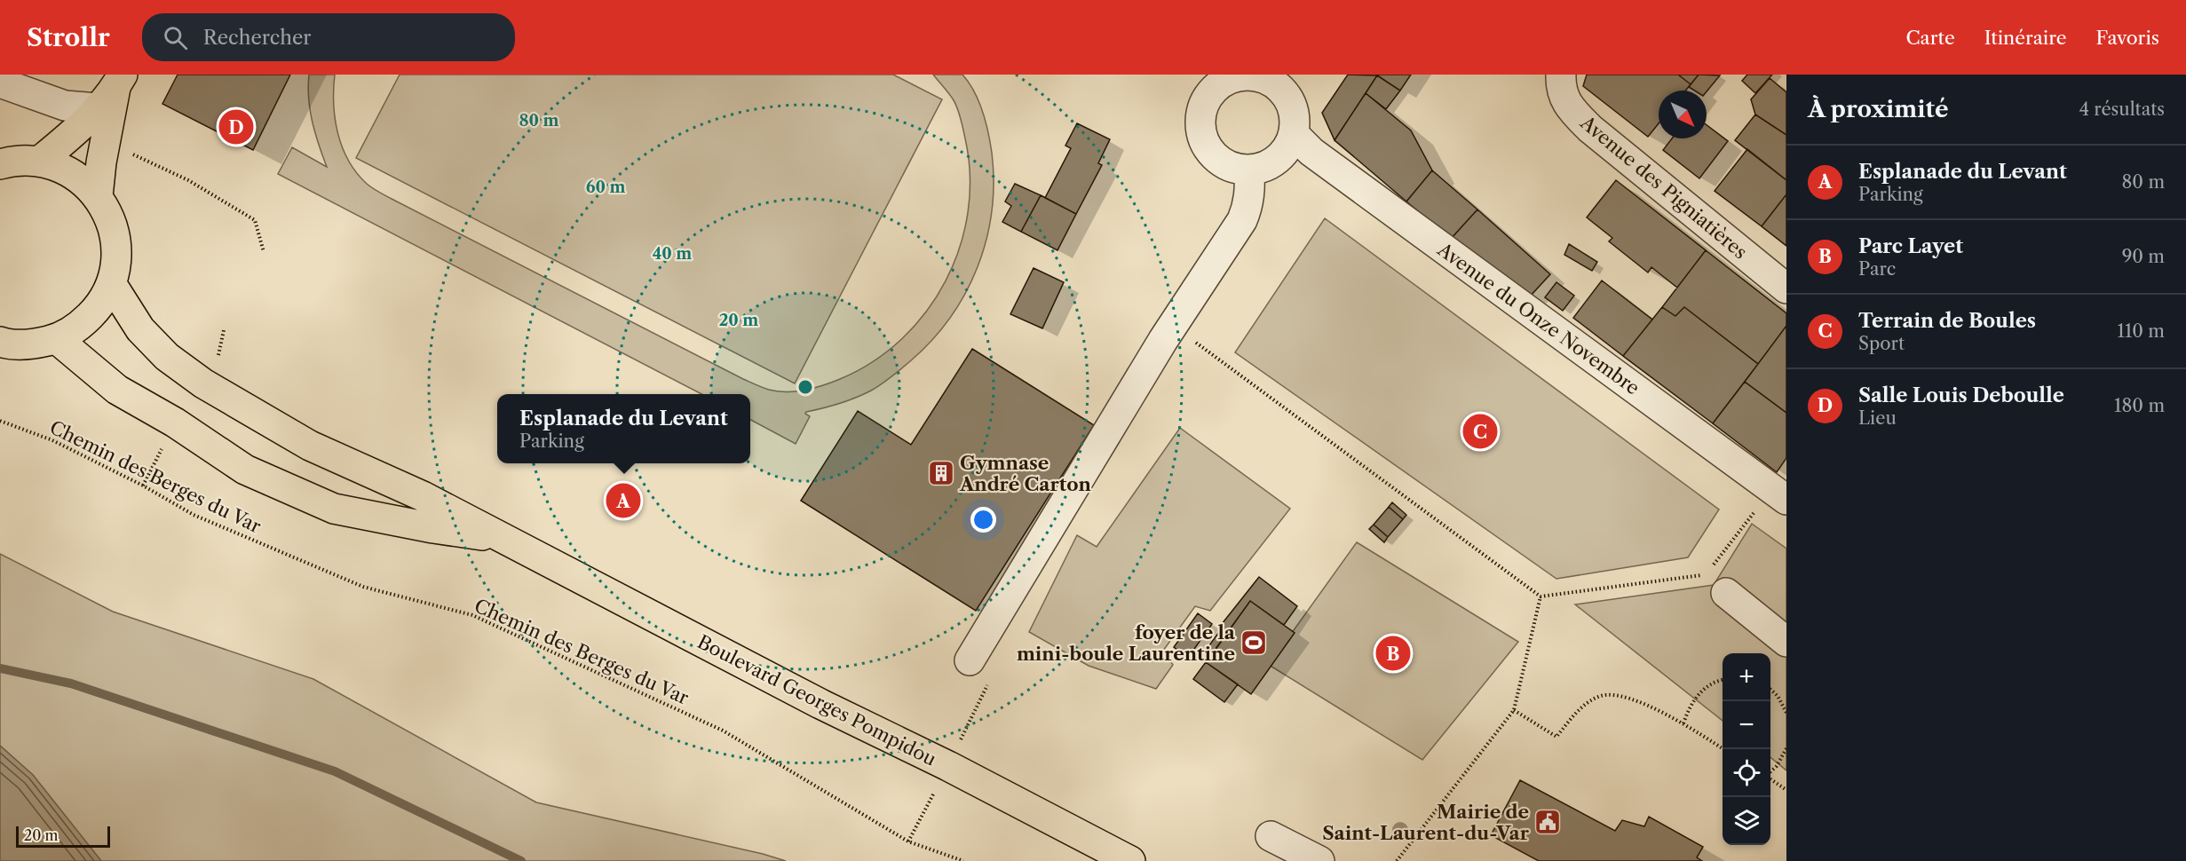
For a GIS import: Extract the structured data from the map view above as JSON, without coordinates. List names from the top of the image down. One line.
{"streets":{"main road":["Boulevard Georges Pompidou"],"street":["Avenue des Pigniatières","Avenue du Onze Novembre"],"path":["Chemin des Berges du Var"]},"places":{"building":["Gymnase André Carton"],"sports":["foyer de la mini-boule Laurentine"],"public building":["Mairie de Saint-Laurent-du-Var"]},"scale_bar":"20 m","north":"bottom right","page":{"header":"Strollr","search":"Rechercher","nav":["Carte","Itinéraire","Favoris"],"heading":["À proximité","4 résultats"],"pins":["D","C","A","B"],"list":[{"mark":"A","name":"Esplanade du Levant","note":"Parking","value":"80 m"},{"mark":"B","name":"Parc Layet","note":"Parc","value":"90 m"},{"mark":"C","name":"Terrain de Boules","note":"Sport","value":"110 m"},{"mark":"D","name":"Salle Louis Deboulle","note":"Lieu","value":"180 m"}],"popup":["Esplanade du Levant","Parking"],"map_buttons":["+","−"],"scale":"20 m"},"rings":["80 m","60 m","40 m","20 m"]}
